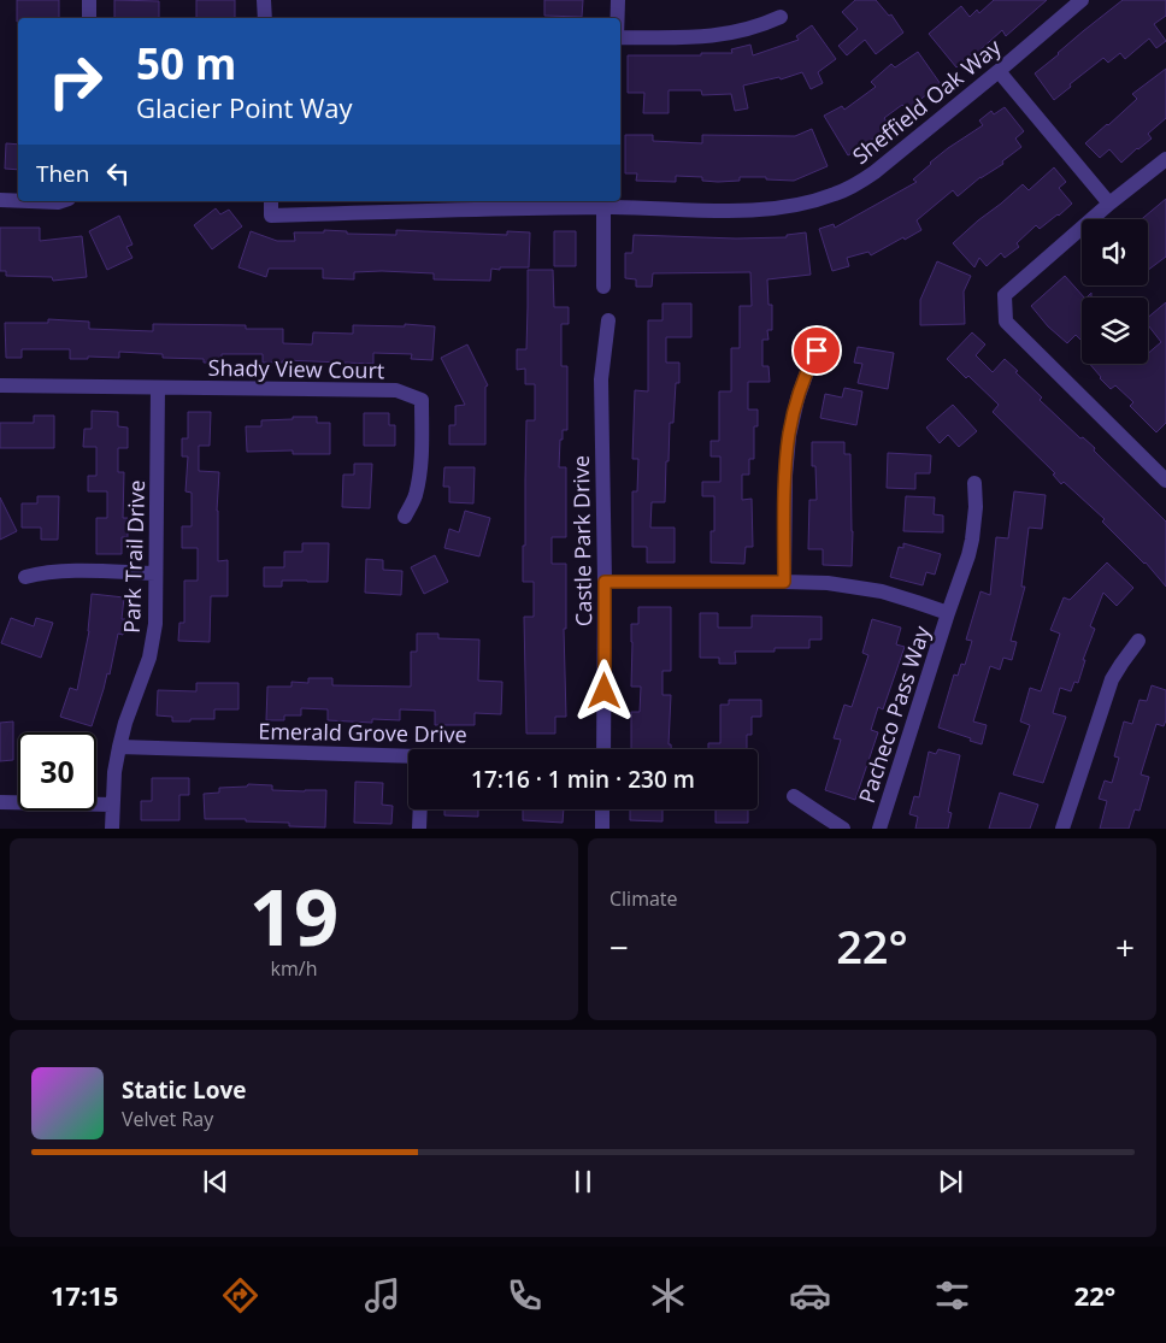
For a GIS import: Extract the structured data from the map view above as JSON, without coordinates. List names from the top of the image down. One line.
{"streets":{"street":["Sheffield Oak Way","Shady View Court","Castle Park Drive","Park Trail Drive","Pacheco Pass Way","Emerald Grove Drive"]},"crossings":[["Shady View Court","Park Trail Drive"],["Park Trail Drive","Emerald Grove Drive"]],"page":{"turn":["50 m","Glacier Point Way"],"then":"Then","limit":"30","trip":"17:16 · 1 min · 230 m","tile":[["19","km/h"],"Climate"],"heat":["−","22°","+"],"song":["Static Love","Velvet Ray"],"tabs":["17:15","22°"]}}
